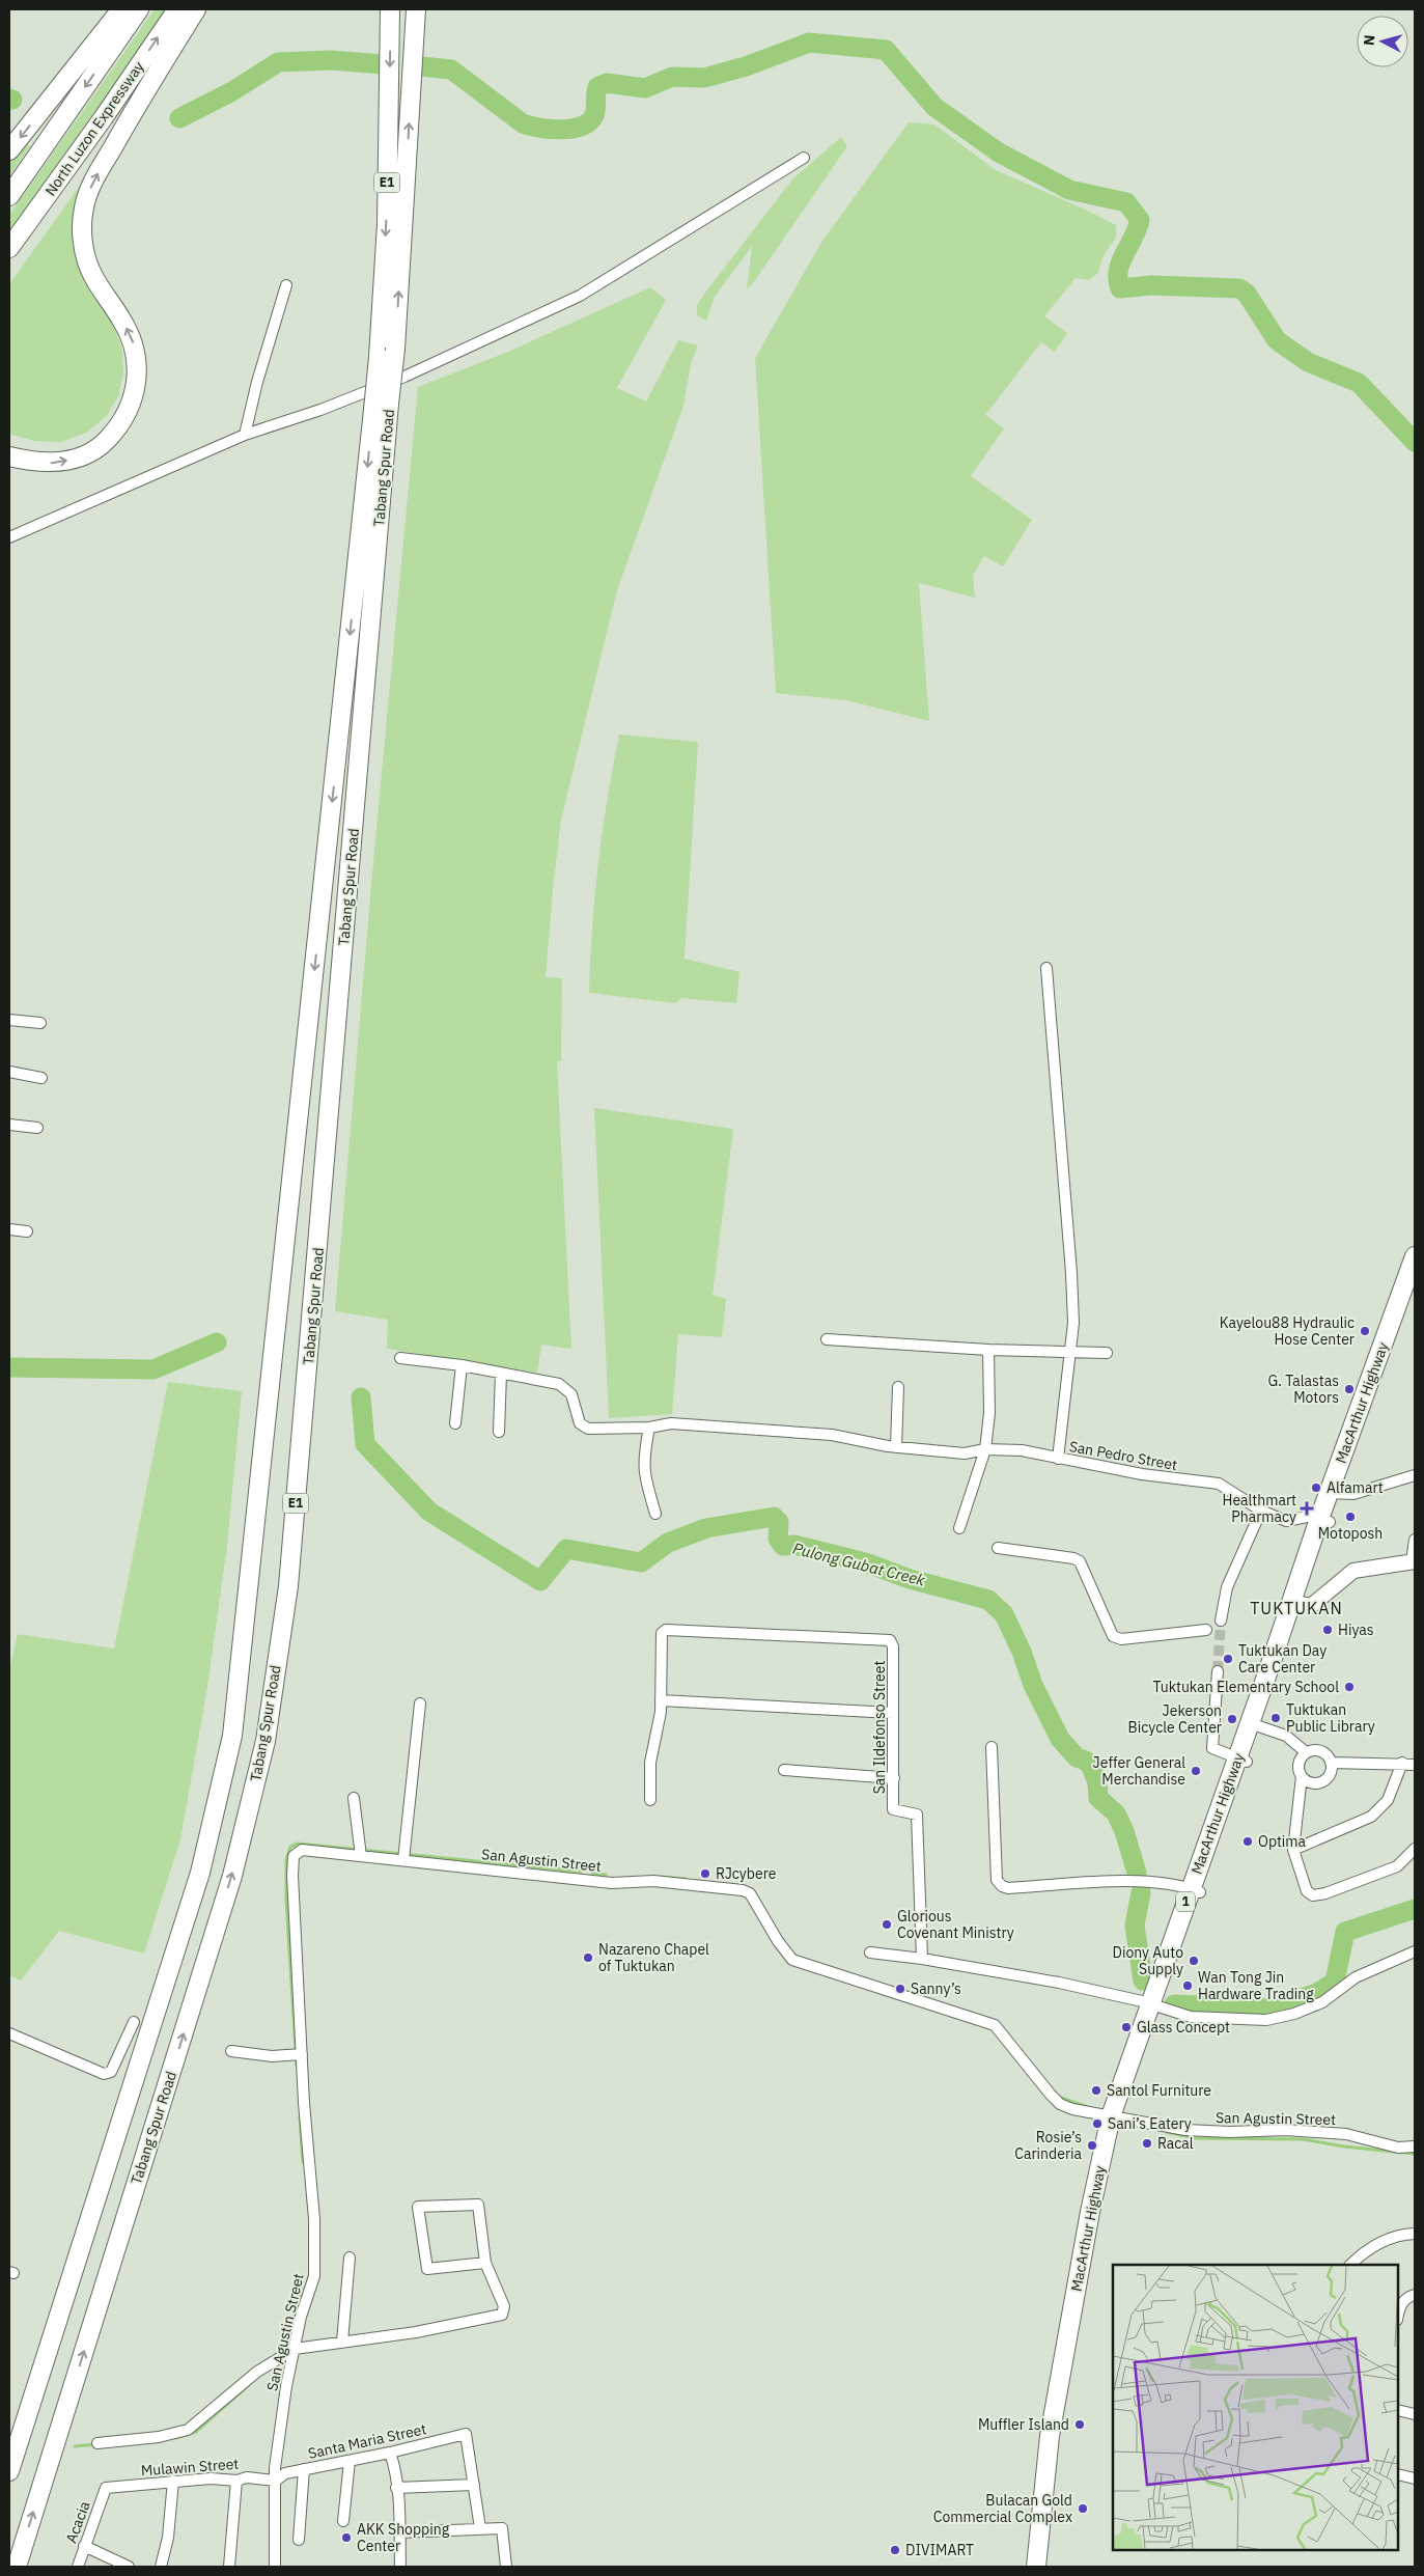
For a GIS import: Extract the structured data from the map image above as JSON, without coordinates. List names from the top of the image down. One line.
{"streets":{"highway":["North Luzon Expressway","E1","Tabang Spur Road","MacArthur Highway","1"],"street":["San Pedro Street","San Ildefonso Street","San Agustin Street","Santa Maria Street","Mulawin Street","Acacia"]},"crossings":[["MacArthur Highway","San Pedro Street"],["MacArthur Highway","San Agustin Street"],["San Agustin Street","Santa Maria Street"],["San Agustin Street","Mulawin Street"],["Santa Maria Street","Mulawin Street"],["Mulawin Street","Acacia"]],"districts":["TUKTUKAN"],"water":["Pulong Gubat Creek"],"places":{"other":["Kayelou88 Hydraulic Hose Center","G. Talastas Motors","Alfamart","Motoposh","Hiyas","Tuktukan Day Care Center","Tuktukan Elementary School","Tuktukan Public Library","Jekerson Bicycle Center","Jeffer General Merchandise","Optima","RJcybere","Glorious Covenant Ministry","Nazareno Chapel of Tuktukan","Diony Auto Supply","Wan Tong Jin Hardware Trading","Sanny’s","Glass Concept","Santol Furniture","Sani’s Eatery","Racal","Rosie’s Carinderia","Muffler Island","Bulacan Gold Commercial Complex","AKK Shopping Center","DIVIMART"],"health":["Healthmart Pharmacy"]},"north":"left"}
